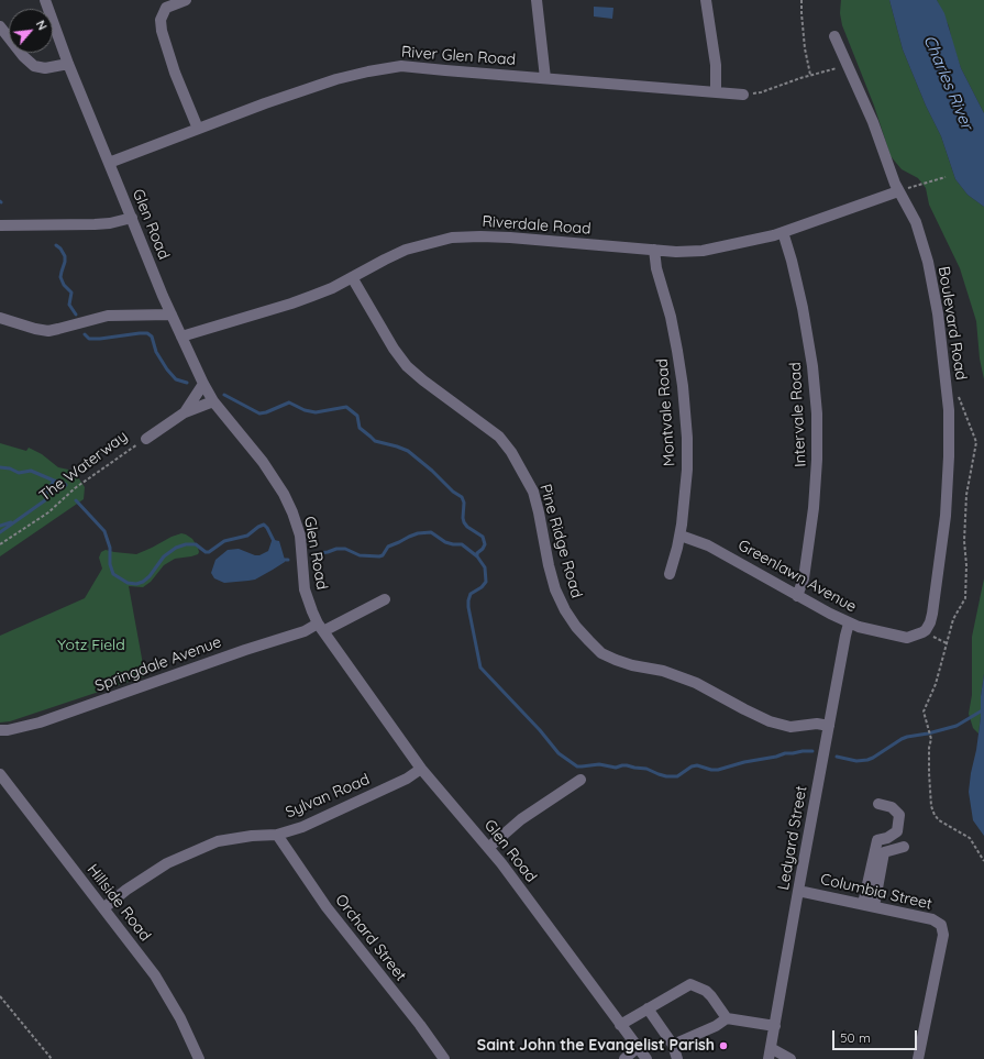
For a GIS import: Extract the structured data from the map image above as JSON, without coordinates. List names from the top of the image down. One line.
{"streets":{"street":["River Glen Road","Glen Road","Riverdale Road","Boulevard Road","Montvale Road","Intervale Road","The Waterway","Pine Ridge Road","Greenlawn Avenue","Springdale Avenue","Sylvan Road","Ledyard Street","Columbia Street","Hillside Road","Orchard Street"]},"crossings":[["River Glen Road","Glen Road"],["Glen Road","Riverdale Road"],["Glen Road","The Waterway"],["Glen Road","Springdale Avenue"],["Glen Road","Sylvan Road"],["Riverdale Road","Boulevard Road"],["Riverdale Road","Montvale Road"],["Riverdale Road","Intervale Road"],["Riverdale Road","Pine Ridge Road"],["Boulevard Road","Greenlawn Avenue"],["Montvale Road","Greenlawn Avenue"],["Intervale Road","Greenlawn Avenue"],["Pine Ridge Road","Ledyard Street"],["Greenlawn Avenue","Ledyard Street"],["Sylvan Road","Hillside Road"],["Sylvan Road","Orchard Street"],["Ledyard Street","Columbia Street"]],"water":["Charles River"],"parks":["Yotz Field"],"places":["Saint John the Evangelist Parish"],"scale_bar":"50 m","north":"top right"}
